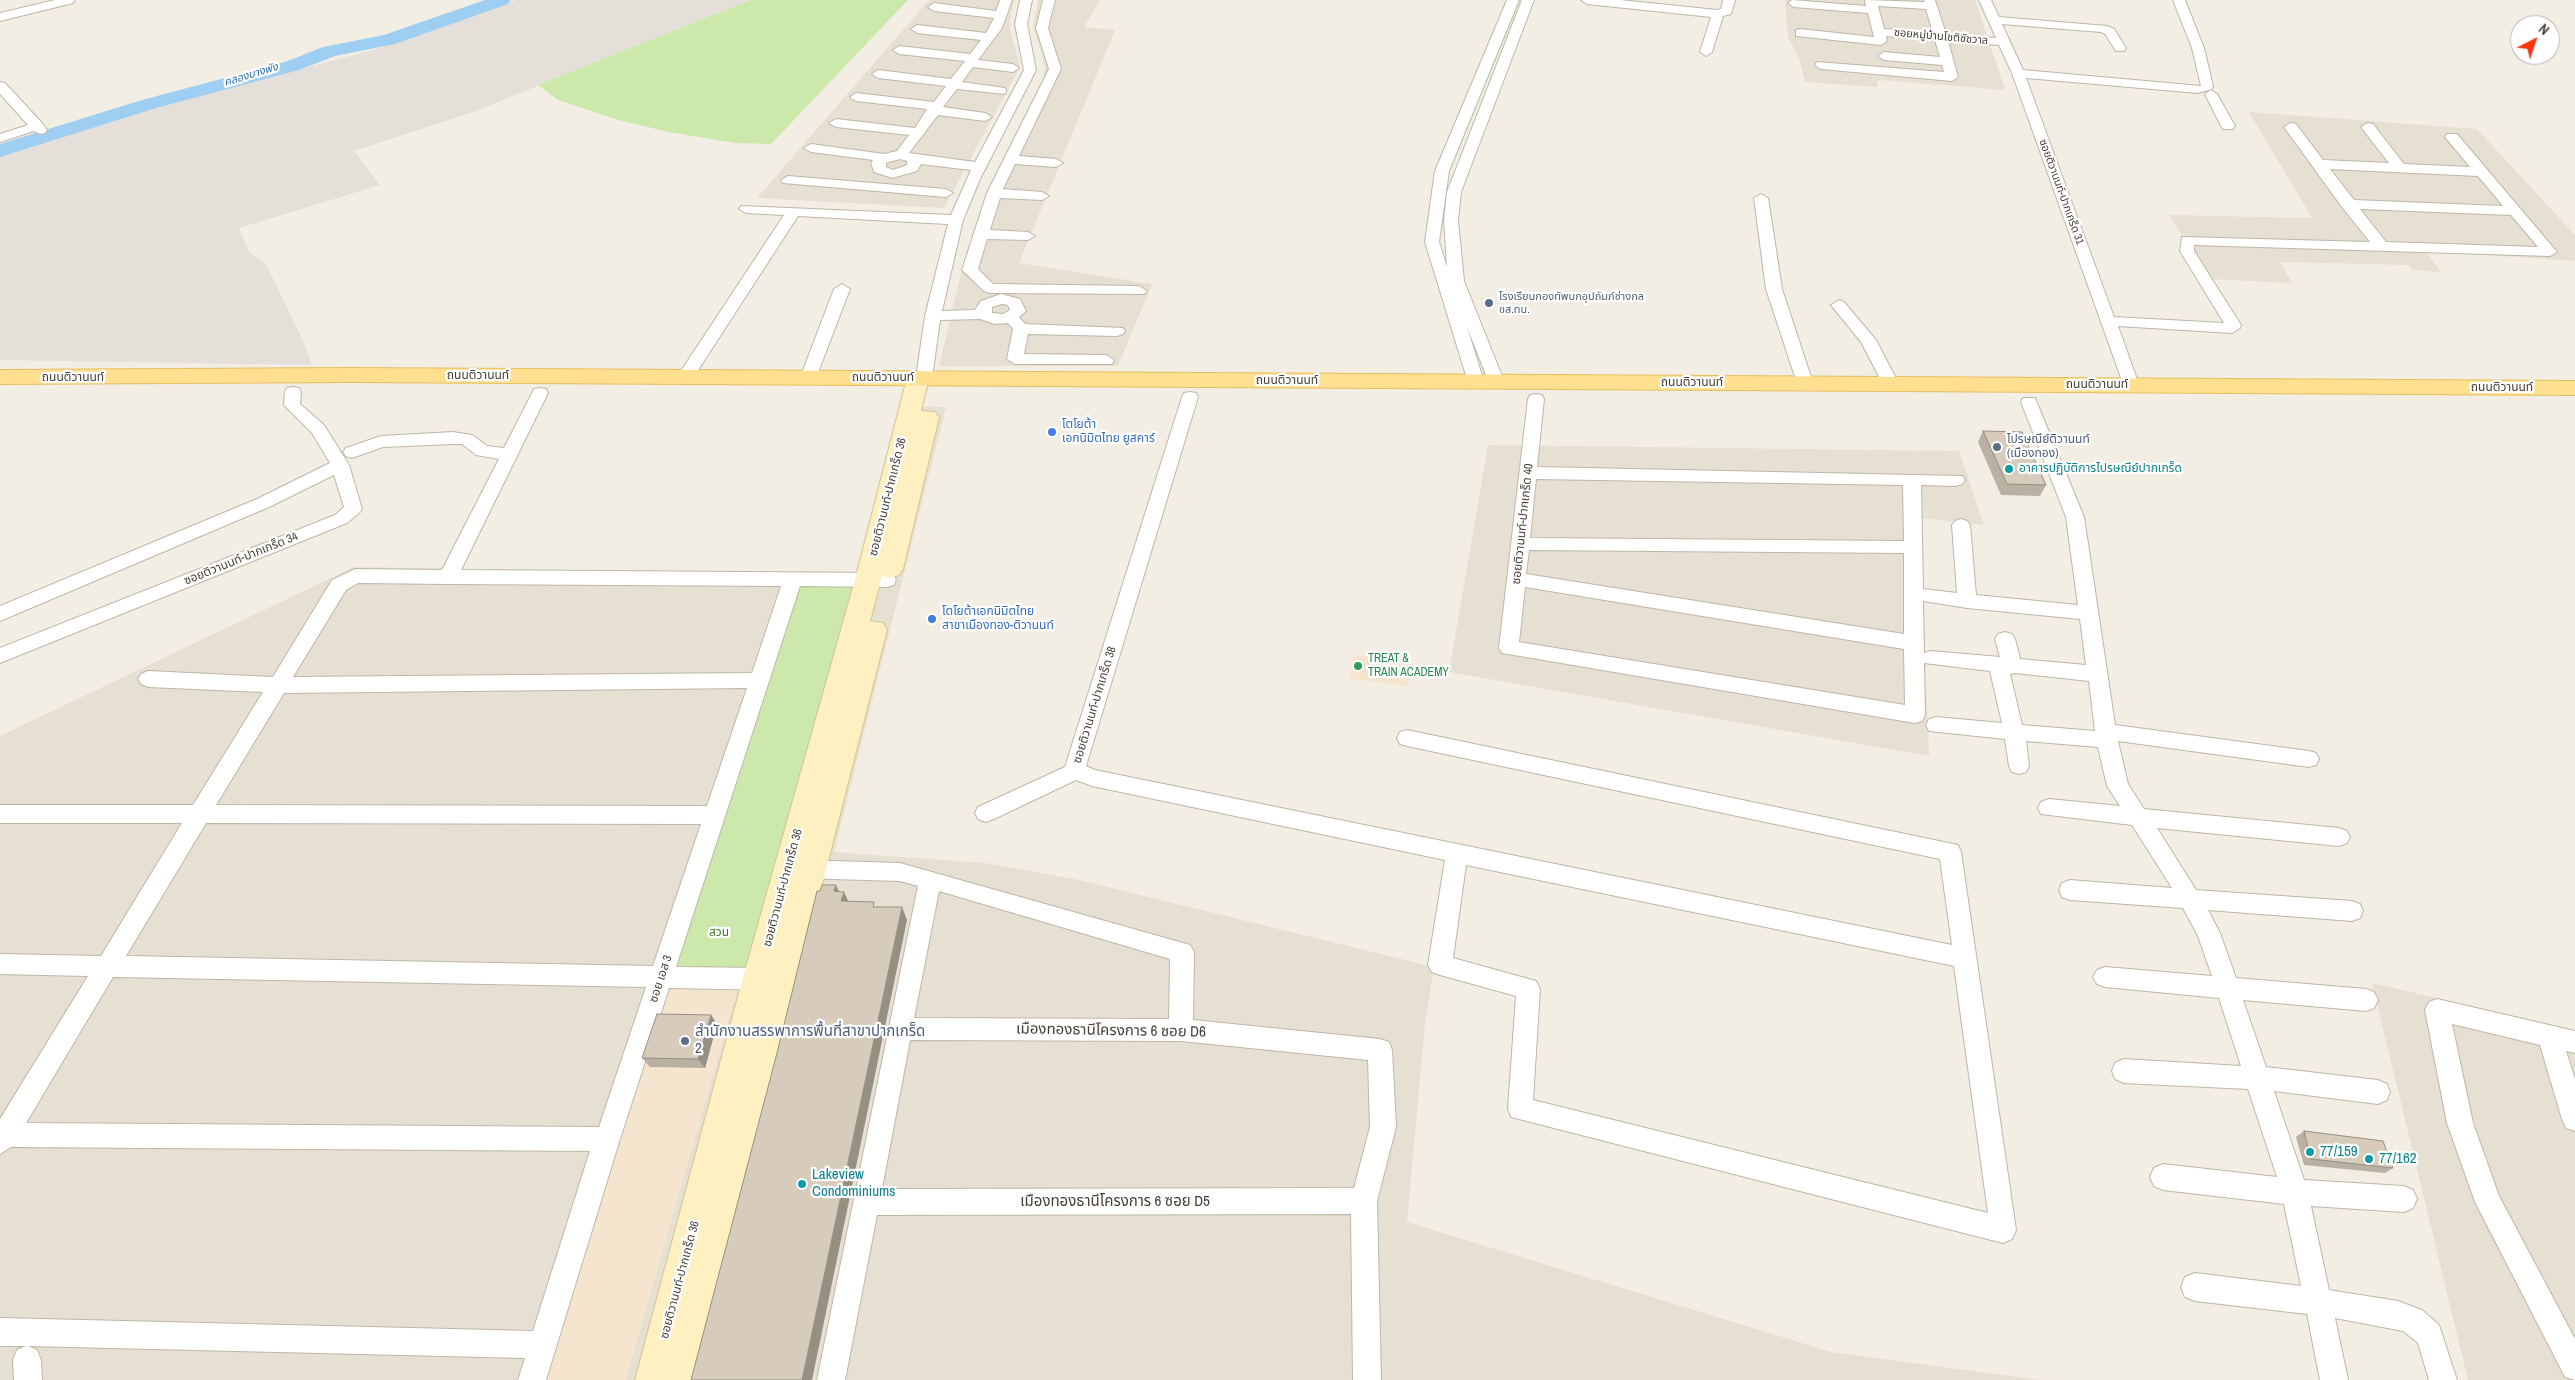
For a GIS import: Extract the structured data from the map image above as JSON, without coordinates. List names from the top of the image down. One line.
{"streets":{"main road":["ถนนติวานนท์"],"street":["ซอยหมู่บ้านโชติชัชวาล","ซอยติวานนท์-ปากเกร็ด 31","ซอยติวานนท์-ปากเกร็ด 36","ซอยติวานนท์-ปากเกร็ด 40","ซอยติวานนท์-ปากเกร็ด 34","ซอยติวานนท์-ปากเกร็ด 38","ซอย เอส 3","เมืองทองธานีโครงการ 6 ซอย D6","เมืองทองธานีโครงการ 6 ซอย D5"]},"crossings":[["ซอยหมู่บ้านโชติชัชวาล","ซอยติวานนท์-ปากเกร็ด 31"],["ซอยติวานนท์-ปากเกร็ด 31","ถนนติวานนท์"],["ถนนติวานนท์","ซอยติวานนท์-ปากเกร็ด 36"],["ถนนติวานนท์","ซอยติวานนท์-ปากเกร็ด 40"],["ถนนติวานนท์","ซอยติวานนท์-ปากเกร็ด 34"],["ถนนติวานนท์","ซอยติวานนท์-ปากเกร็ด 38"],["เมืองทองธานีโครงการ 6 ซอย D6","เมืองทองธานีโครงการ 6 ซอย D5"]],"water":["คลองบางพัง"],"parks":["สวน"],"places":["โรงเรียนกองทัพบกอุปถัมภ์ช่างกล ขส.ทบ.","โตโยต้า เอกนิมิตไทย ยูสคาร์","ไปรษณีย์ติวานนท์ (เมืองทอง)","อาคารปฏิบัติการไปรษณีย์ปากเกร็ด","โตโยต้าเอกนิมิตไทย สาขาเมืองทอง-ติวานนท์","TREAT & TRAIN ACADEMY","สำนักงานสรรพาการพื้นที่สาขาปากเกร็ด 2","77/159","77/162","Lakeview Condominiums"],"north":"top right"}
